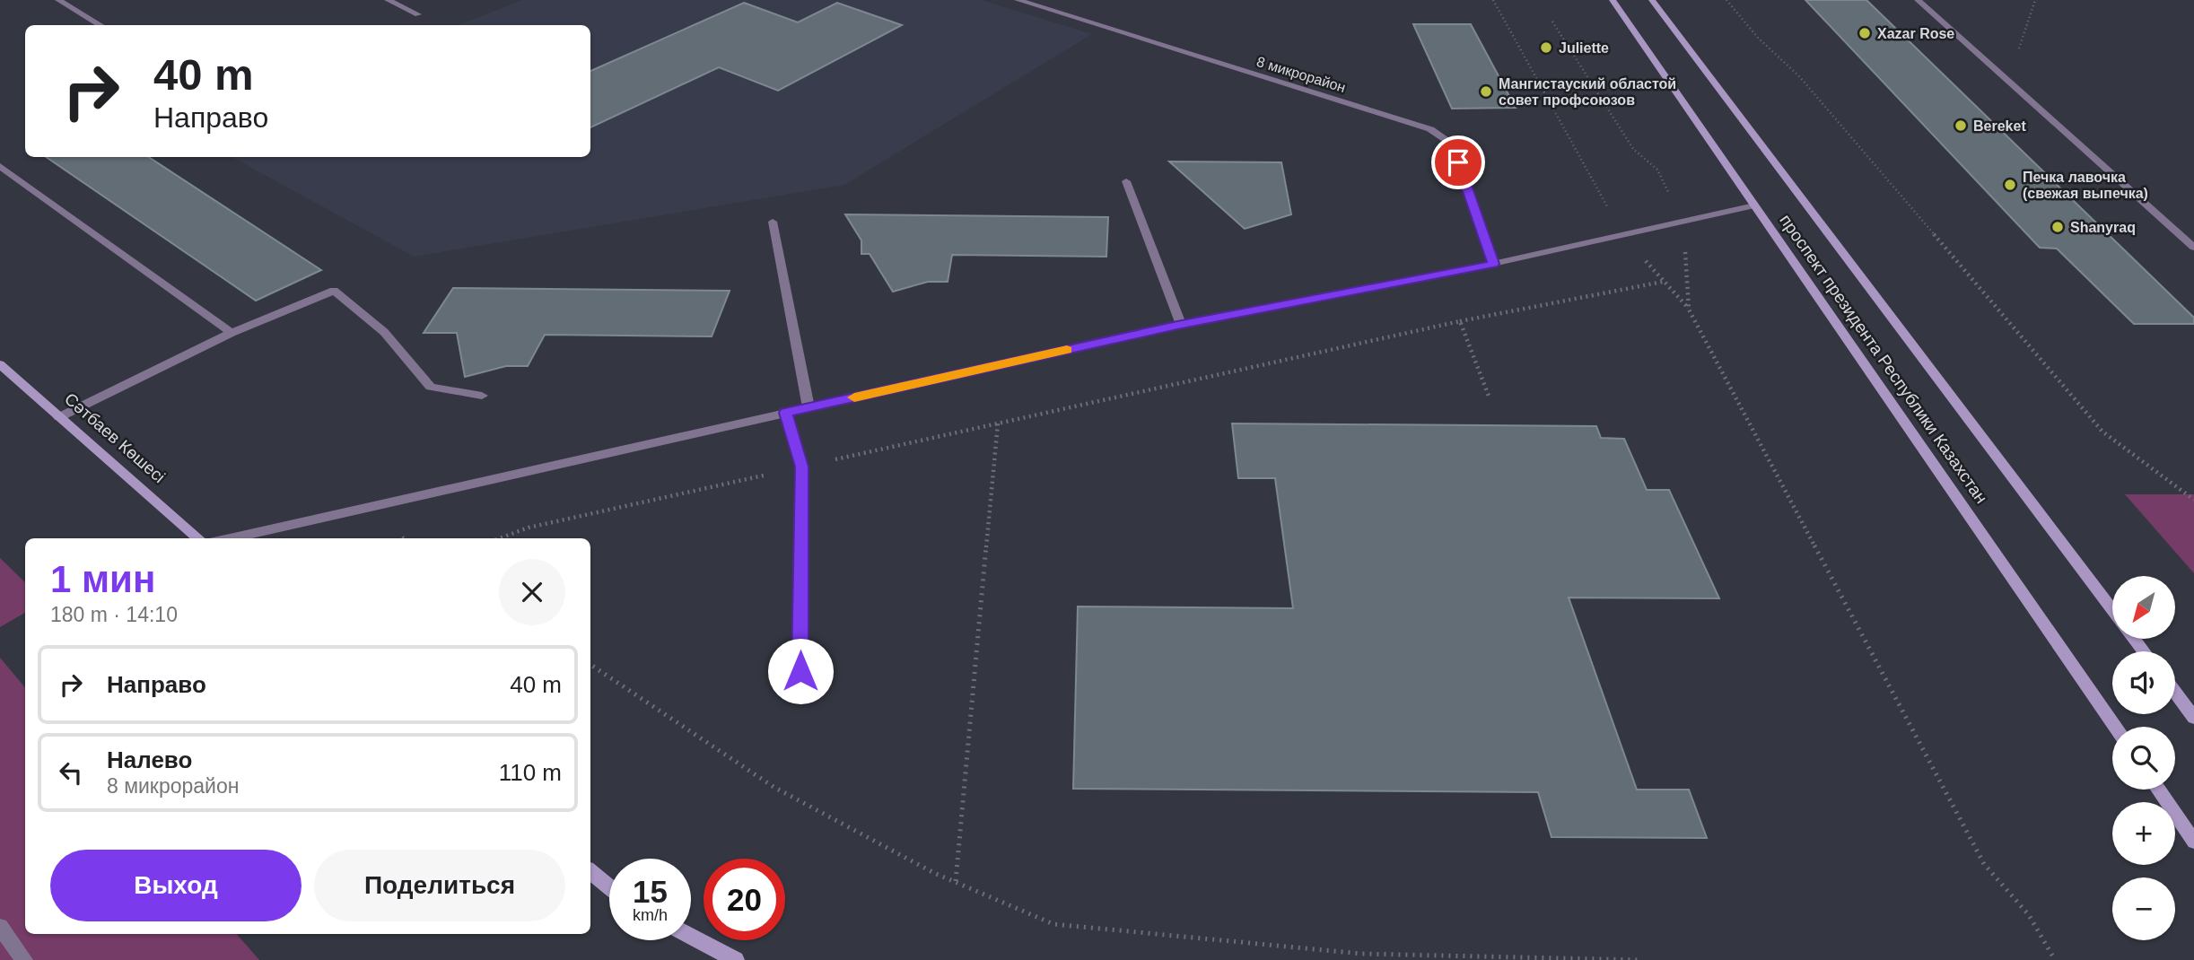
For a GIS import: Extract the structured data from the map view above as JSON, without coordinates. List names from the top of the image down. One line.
{"streets":{"main road":["проспект президента Республики Казахстан","Сәтбаев Көшесі"],"street":["8 микрорайон"]},"places":["Xazar Rose","Juliette","Мангистауский областой совет профсоюзов","Bereket","Печка лавочка (свежая выпечка)","Shanyraq"],"north":"bottom left","page":{"turn":["40 m","Направо"],"heading":["1 мин","180 m · 14:10"],"map_buttons":["+","−"],"list":[{"name":"Направо","value":"40 m"},{"name":"Налево","note":"8 микрорайон","value":"110 m"}],"buttons":["Выход","Поделиться"],"speed":"15 km/h","limit":"20"}}
